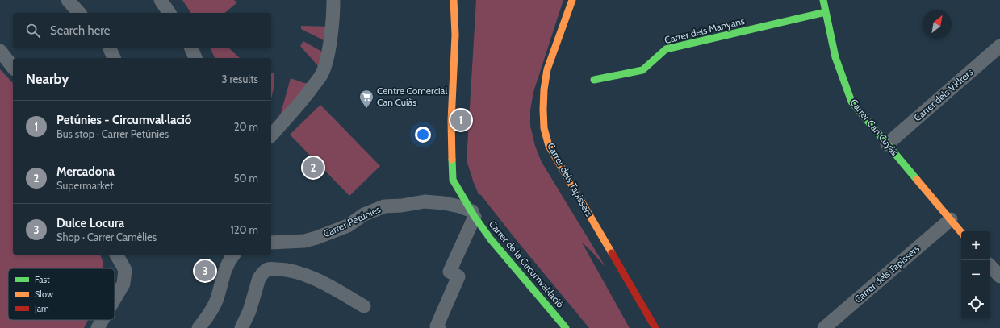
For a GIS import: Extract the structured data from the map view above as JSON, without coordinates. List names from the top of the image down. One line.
{"streets":{"street":["Carrer dels Manyans","Carrer dels Vidrers","Carrer Can Cuyàs","Carrer dels Tapissers","Carrer Petúnies","Carrer de la Circumval·lació"]},"crossings":[["Carrer dels Manyans","Carrer Can Cuyàs"],["Carrer dels Vidrers","Carrer Can Cuyàs"],["Carrer Can Cuyàs","Carrer dels Tapissers"],["Carrer Petúnies","Carrer de la Circumval·lació"]],"places":{"supermarket":["Centre Comercial Can Cuiàs"]},"legend":["Fast","Slow","Jam"],"north":"top right","page":{"search":"Search here","heading":["Nearby","3 results"],"list":[{"mark":"1","name":"Petúnies - Circumval·lació","note":"Bus stop · Carrer Petúnies","value":"20 m"},{"mark":"2","name":"Mercadona","note":"Supermarket","value":"50 m"},{"mark":"3","name":"Dulce Locura","note":"Shop · Carrer Camèlies","value":"120 m"}],"pins":["1","2","3"],"map_buttons":["+","−"]}}
